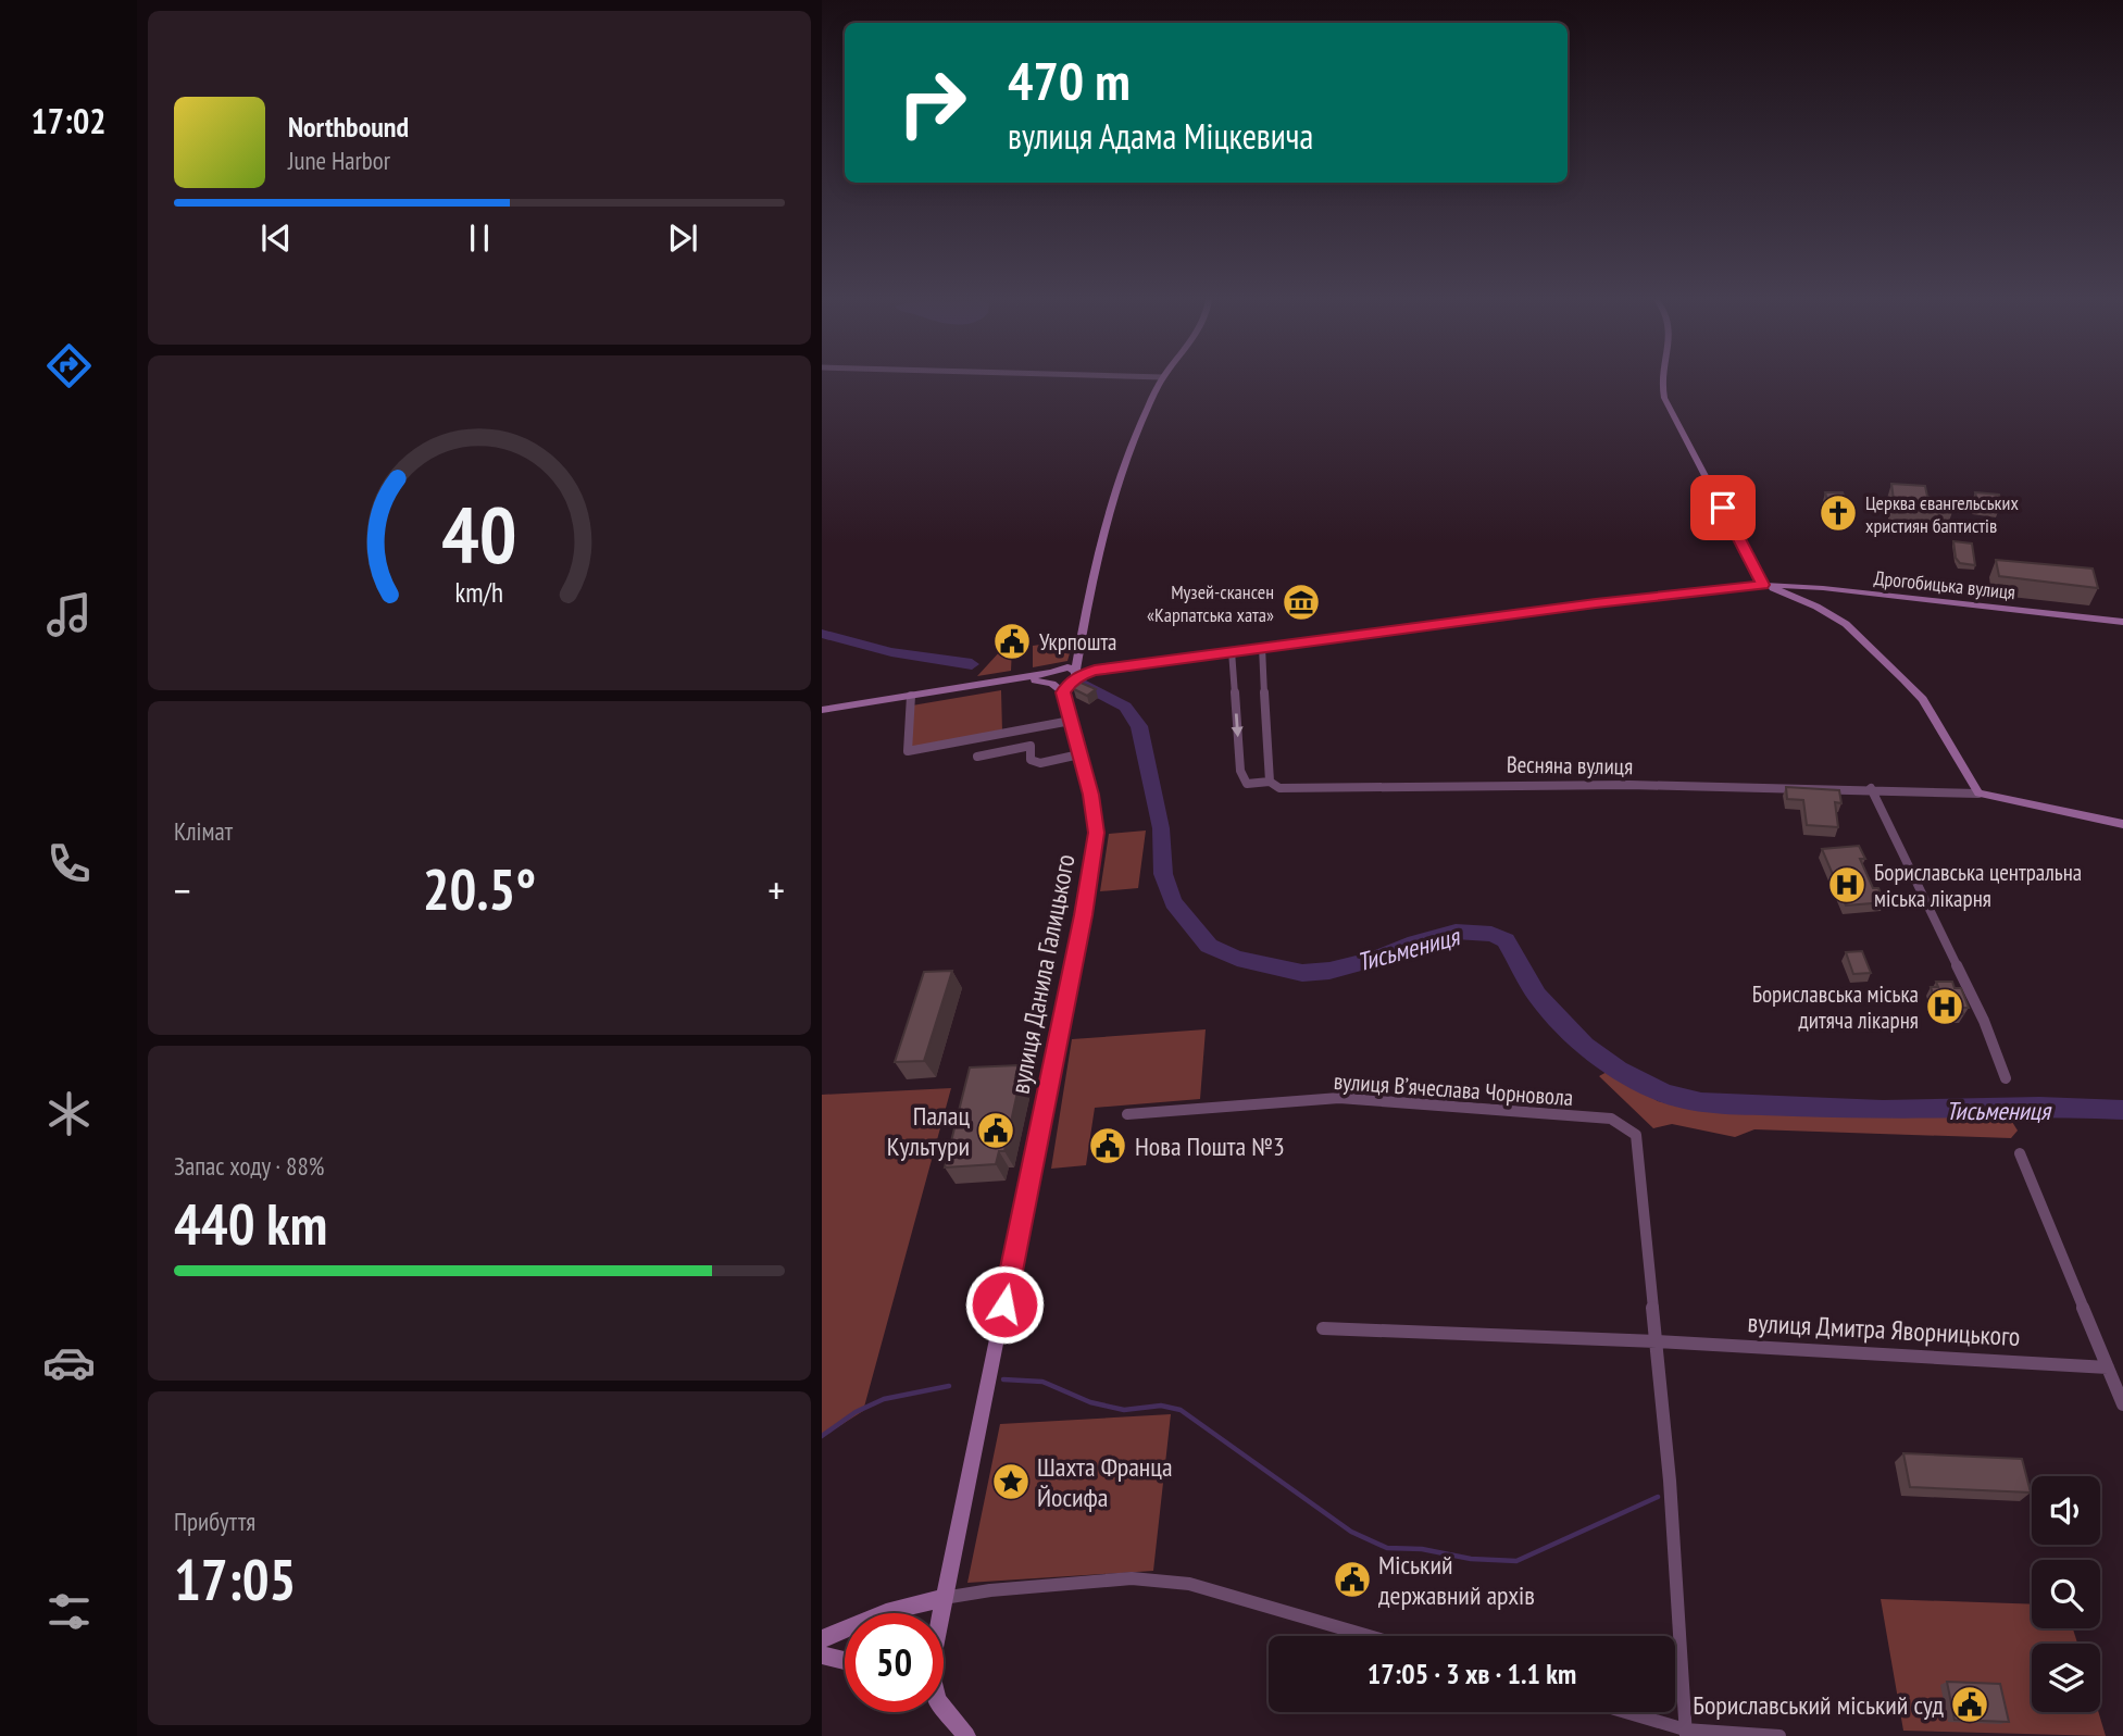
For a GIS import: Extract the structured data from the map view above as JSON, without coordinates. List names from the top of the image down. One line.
{"streets":{"main road":["Дрогобицька вулиця","вулиця Данила Галицького"],"street":["Весняна вулиця","вулиця Вʼячеслава Чорновола","вулиця Дмитра Яворницького"]},"crossings":[["Дрогобицька вулиця","Весняна вулиця"],["Дрогобицька вулиця","вулиця Данила Галицького"],["вулиця Вʼячеслава Чорновола","вулиця Дмитра Яворницького"]],"water":["Тисьмениця"],"places":{"church":["Церква євангельських християн баптистів"],"museum":["Музей-скансен «Карпатська хата»"],"public building":["Укрпошта","Палац Культури","Нова Пошта №3","Міський державний архів","Бориславський міський суд"],"hospital":["Бориславська центральна міська лікарня","Бориславська міська дитяча лікарня"],"place":["Шахта Франца Йосифа"]},"page":{"tabs":"17:02","turn":["470 m","вулиця Адама Міцкевича"],"song":["Northbound","June Harbor"],"tile":["Клімат",["Запас ходу · 88%","440 km"],["Прибуття","17:05"]],"heat":["−","20.5°","+"],"limit":"50","trip":"17:05 · 3 хв · 1.1 km","gauge":["40","km/h"]}}
